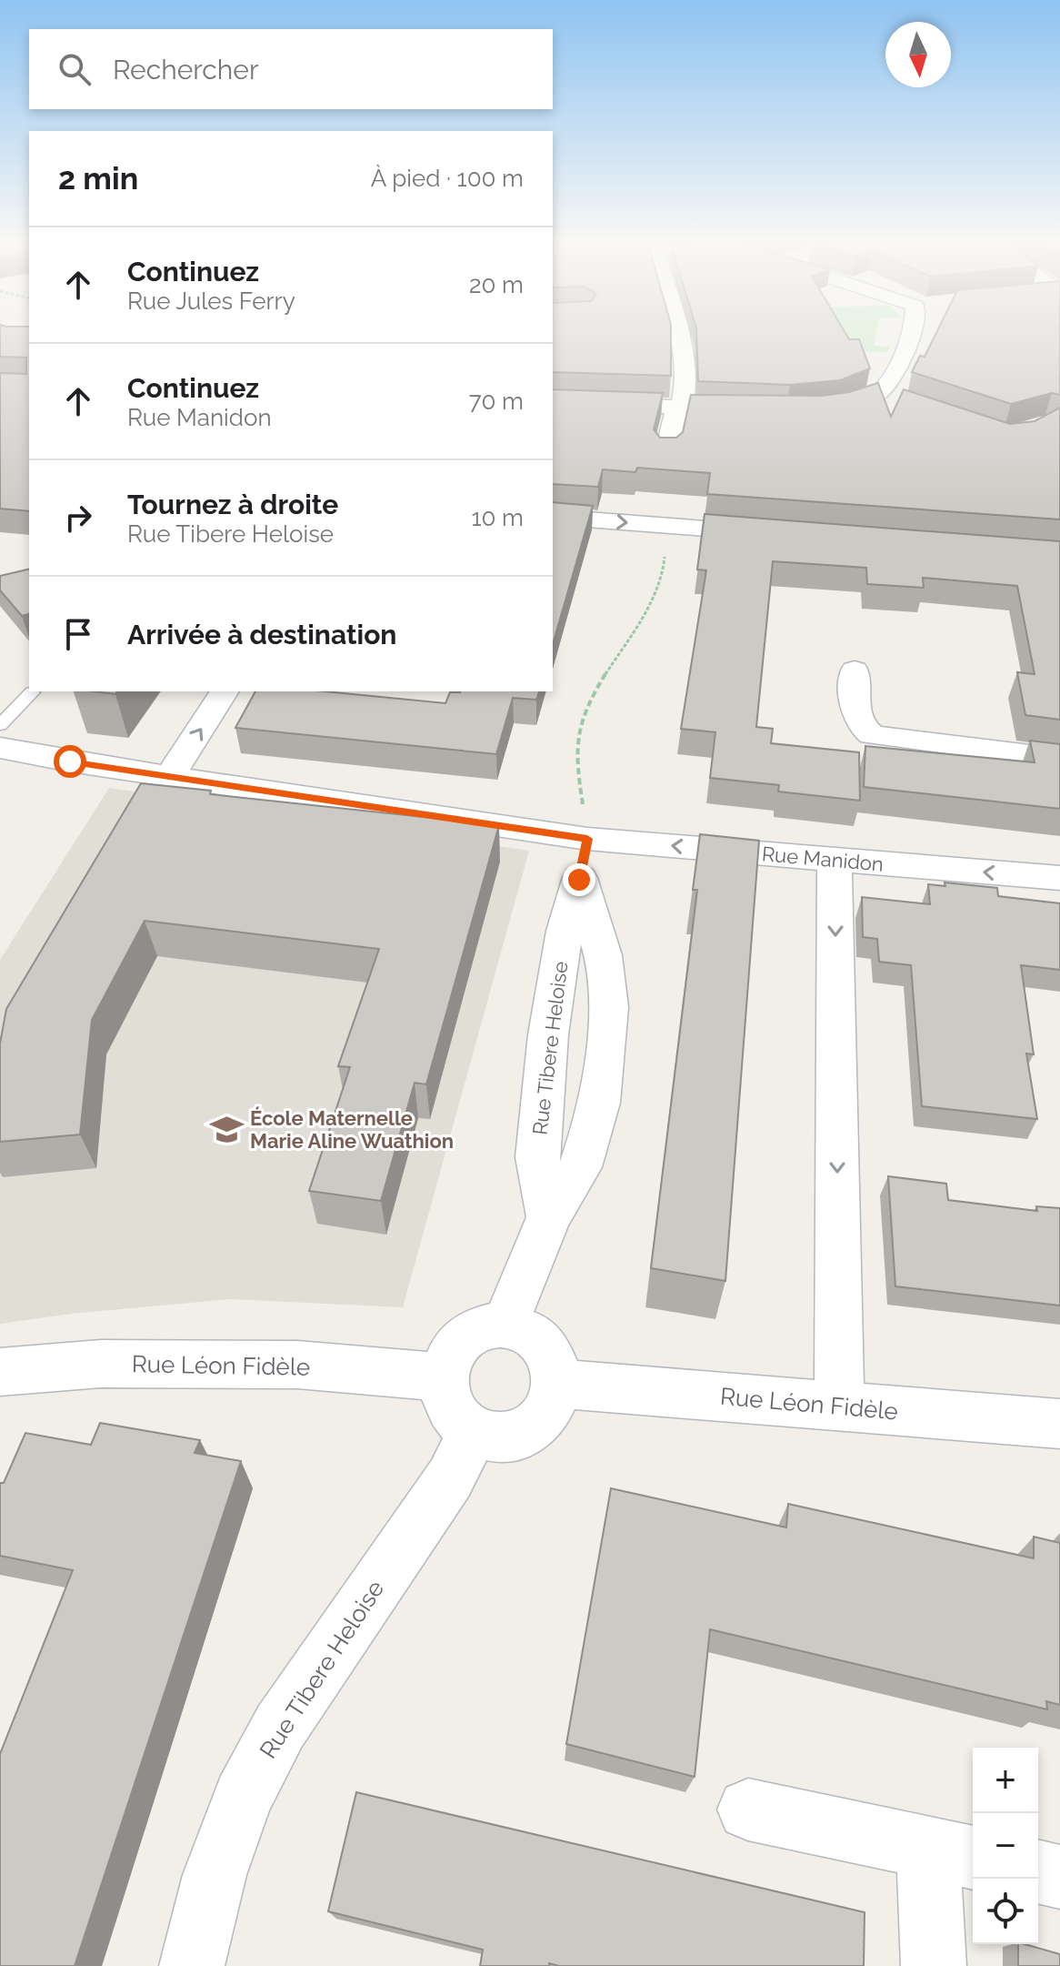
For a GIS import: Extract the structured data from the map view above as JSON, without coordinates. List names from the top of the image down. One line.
{"streets":{"street":["Rue Manidon","Rue Tibere Heloise","Rue Léon Fidèle"]},"crossings":[["Rue Manidon","Rue Tibere Heloise"],["Rue Tibere Heloise","Rue Léon Fidèle"]],"places":{"school or university":["École Maternelle Marie Aline Wuathion"]},"north":"bottom","page":{"search":"Rechercher","heading":["2 min","À pied · 100 m"],"list":[["Continuez","Rue Jules Ferry","20 m"],["Continuez","Rue Manidon","70 m"],["Tournez à droite","Rue Tibere Heloise","10 m"],"Arrivée à destination"],"map_buttons":["+","−"]}}
